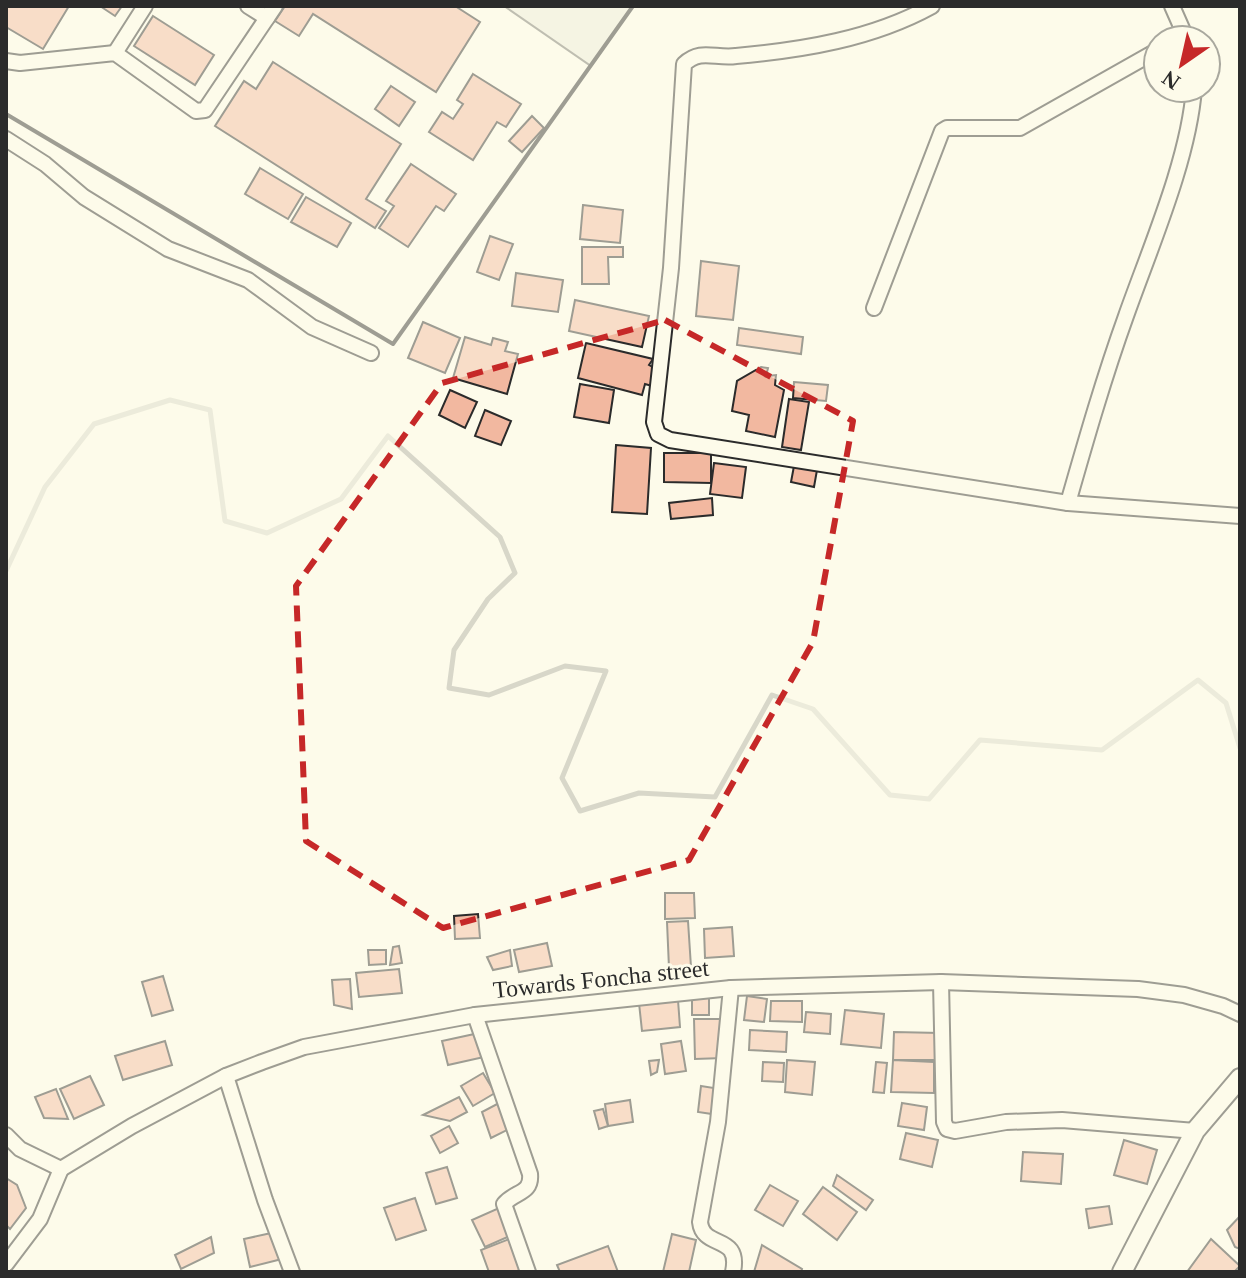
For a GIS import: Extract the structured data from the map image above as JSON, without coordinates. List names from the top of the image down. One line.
{"streets":{"street":["Towards Foncha street"]},"north":"bottom left"}
